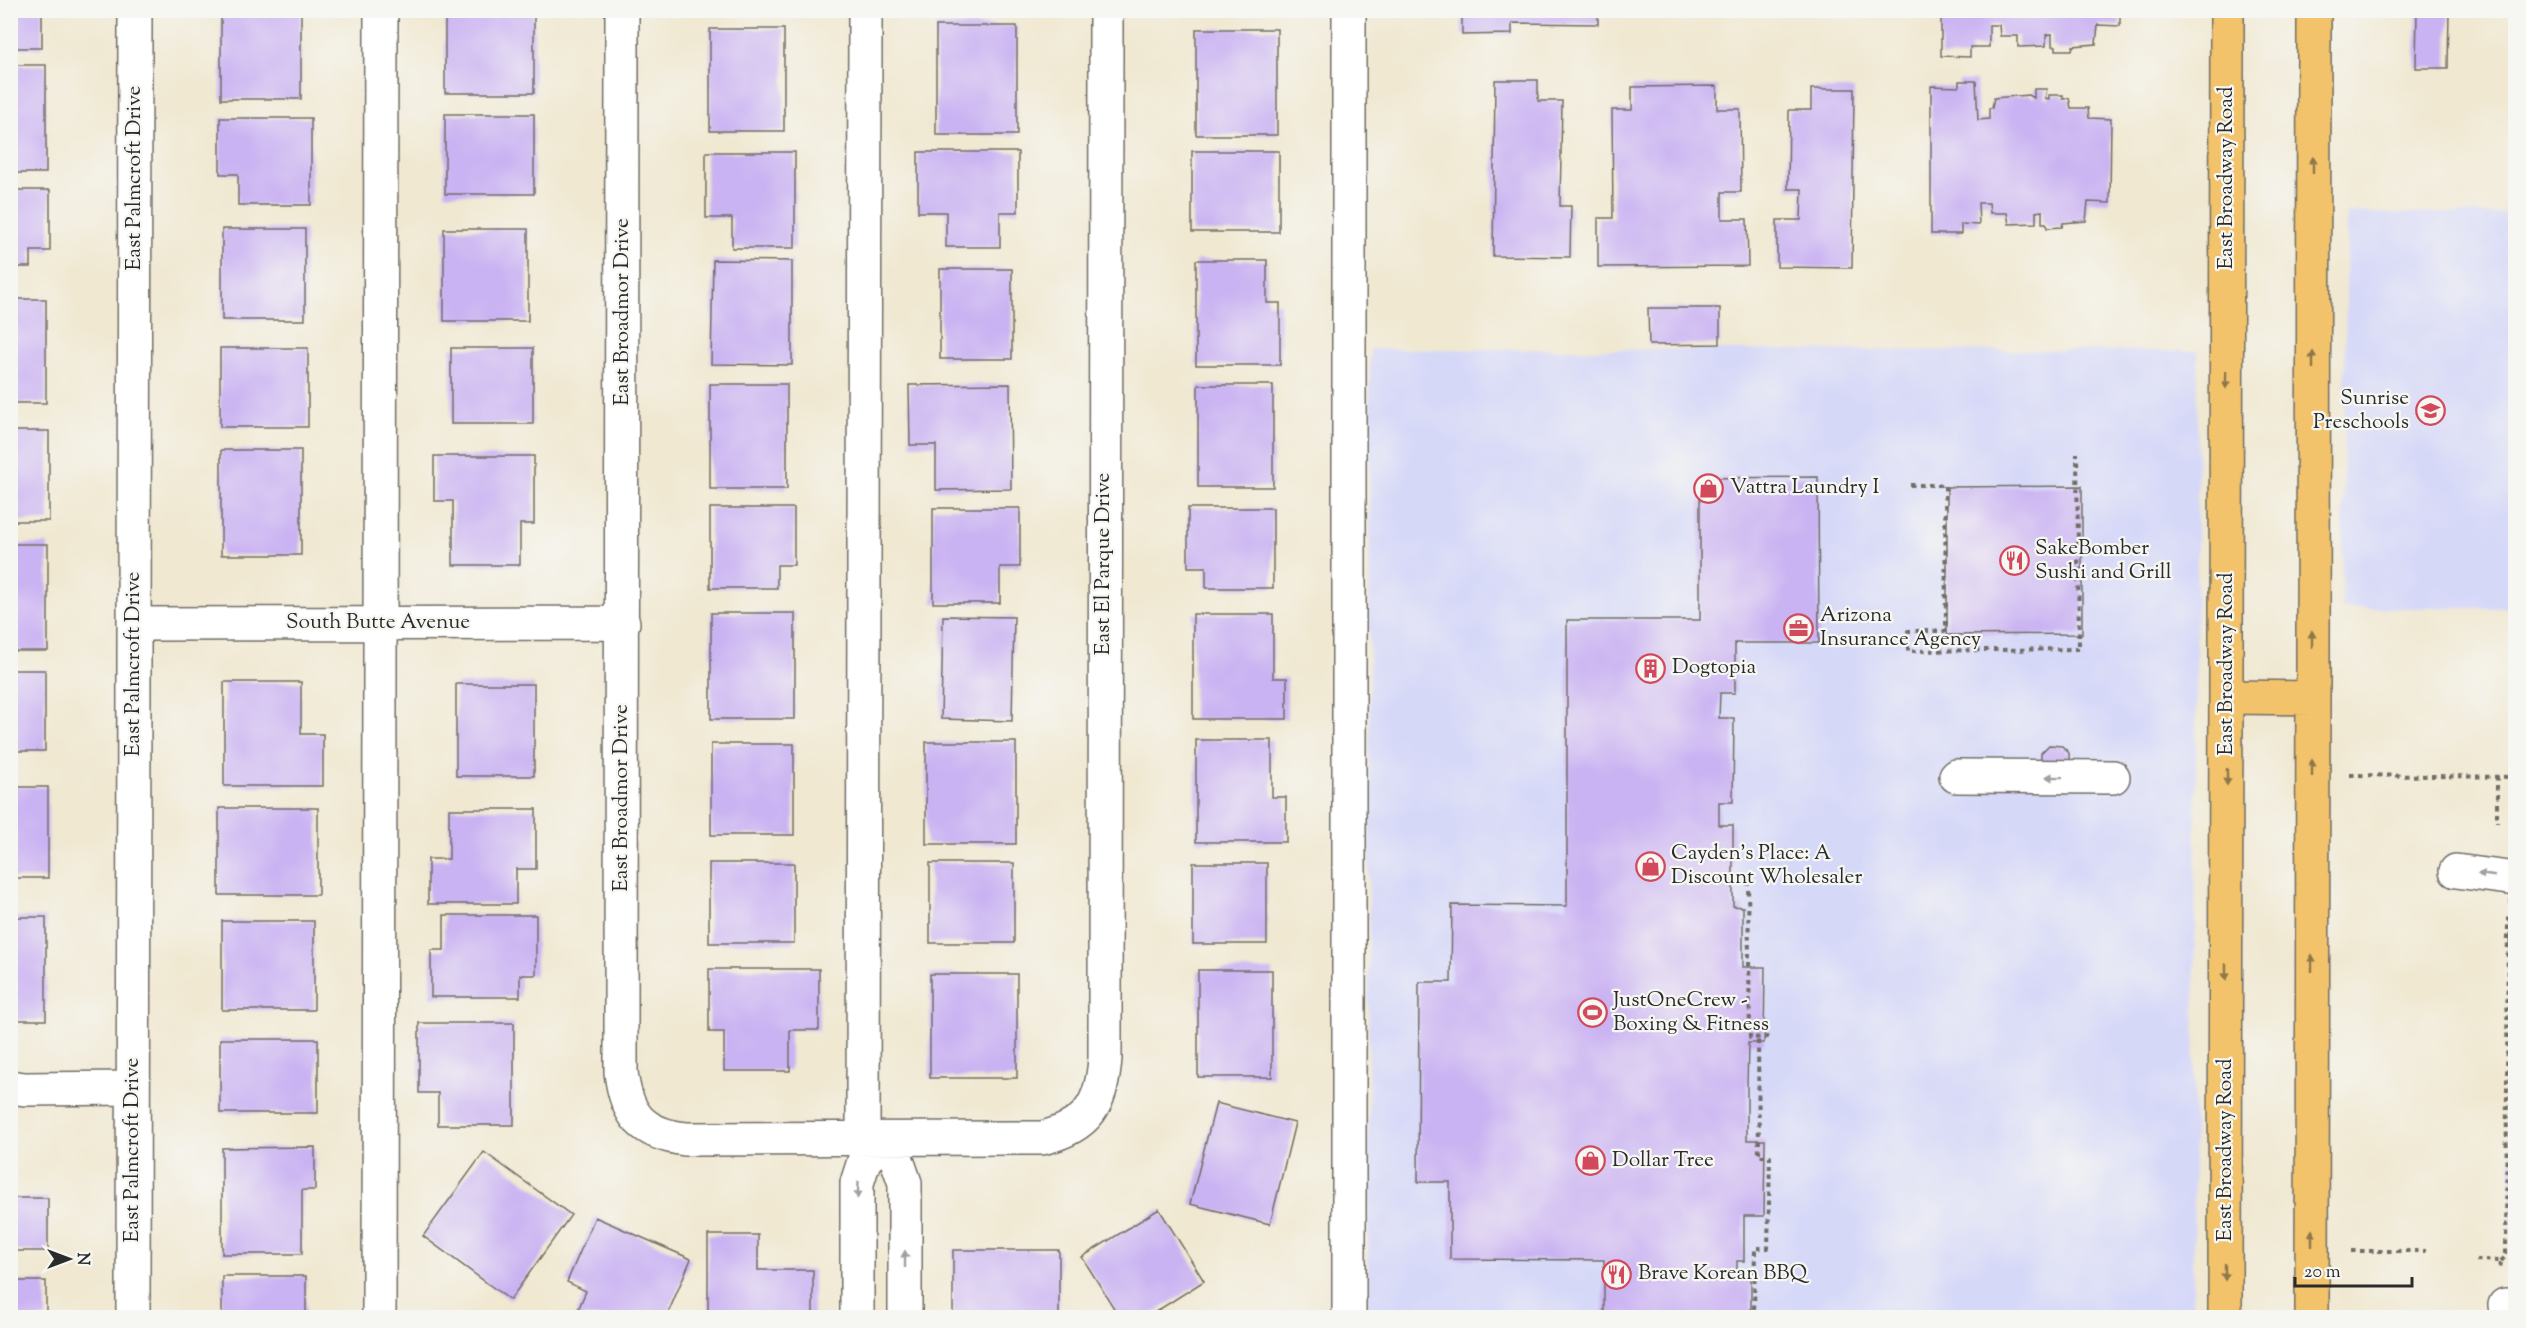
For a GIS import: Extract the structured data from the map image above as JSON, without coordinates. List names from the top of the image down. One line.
{"streets":{"main road":["East Broadway Road"],"street":["East Palmcroft Drive","East Broadmor Drive","East El Parque Drive","South Butte Avenue"]},"crossings":[["East Palmcroft Drive","South Butte Avenue"],["East Broadmor Drive","East El Parque Drive"],["East Broadmor Drive","South Butte Avenue"]],"places":{"school or university":["Sunrise Preschools"],"shop":["Vattra Laundry I","Cayden's Place: A Discount Wholesaler","Dollar Tree"],"restaurant":["SakeBomber Sushi and Grill","Brave Korean BBQ"],"office":["Arizona Insurance Agency"],"building":["Dogtopia"],"sports":["JustOneCrew - Boxing & Fitness"]},"scale_bar":"20 m","north":"right"}
